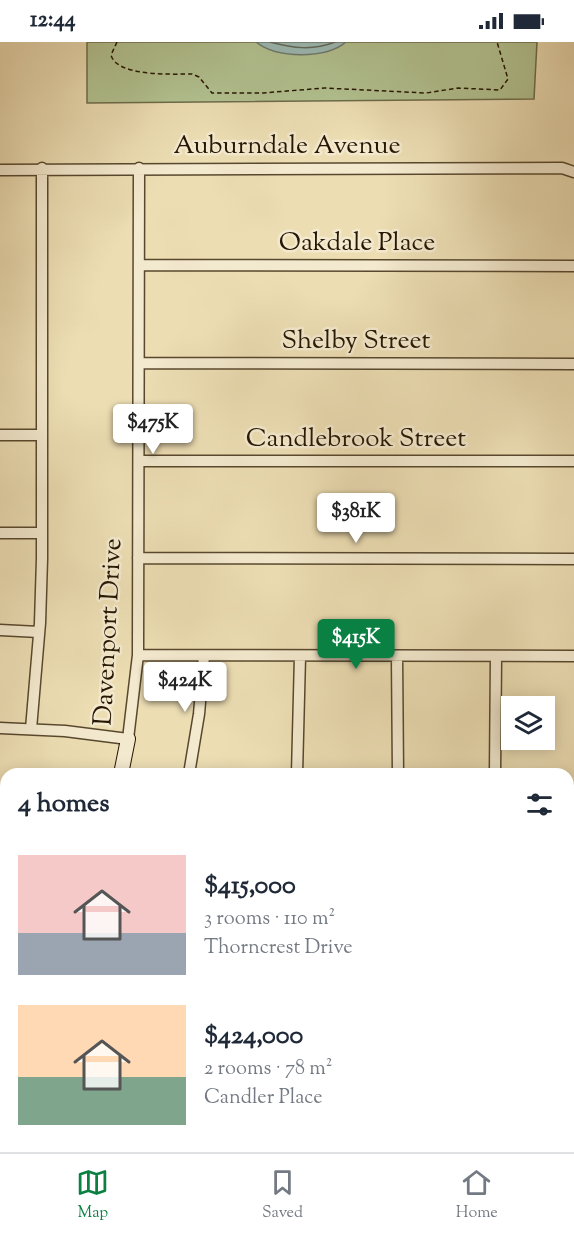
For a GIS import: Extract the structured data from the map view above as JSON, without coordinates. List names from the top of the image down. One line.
{"streets":{"street":["Auburndale Avenue","Oakdale Place","Shelby Street","Candlebrook Street","Davenport Drive"]},"crossings":[["Auburndale Avenue","Davenport Drive"],["Oakdale Place","Davenport Drive"],["Shelby Street","Davenport Drive"],["Candlebrook Street","Davenport Drive"]],"page":{"status":"12:44","price":["$475K","$381K","$415K","$424K"],"heading":"4 homes","list":[{"name":"$415,000","note":"3 rooms · 110 m² · Thorncrest Drive"},{"name":"$424,000","note":"2 rooms · 78 m² · Candler Place"}],"tabs":["Map","Saved","Home"]}}
